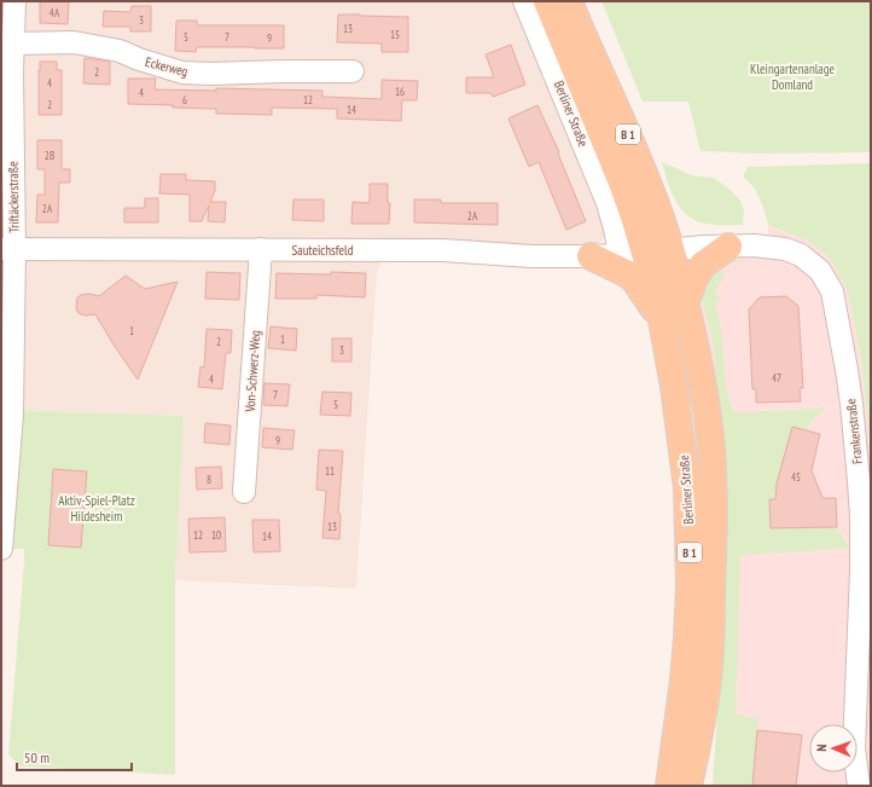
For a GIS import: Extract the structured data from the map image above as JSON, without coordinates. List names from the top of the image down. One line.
{"streets":{"main road":["Berliner Straße","B 1"],"street":["Eckerweg","Triftäckerstraße","Sauteichsfeld","Von-Schwerz-Weg","Frankenstraße"]},"crossings":[["Eckerweg","Triftäckerstraße"],["Berliner Straße","B 1"],["Berliner Straße","Sauteichsfeld"],["B 1","Sauteichsfeld"],["Triftäckerstraße","Sauteichsfeld"],["Sauteichsfeld","Von-Schwerz-Weg"]],"parks":["Kleingartenanlage Domland","Aktiv-Spiel-Platz Hildesheim"],"house_numbers":["4A","3","13","15","5","7","9","2","4","16","4","6","12","2","14","2B","2A","2A","1","1","2","3","47","4","7","5","9","11","45","8","13","12","10","14"],"scale_bar":"50 m","north":"left"}
